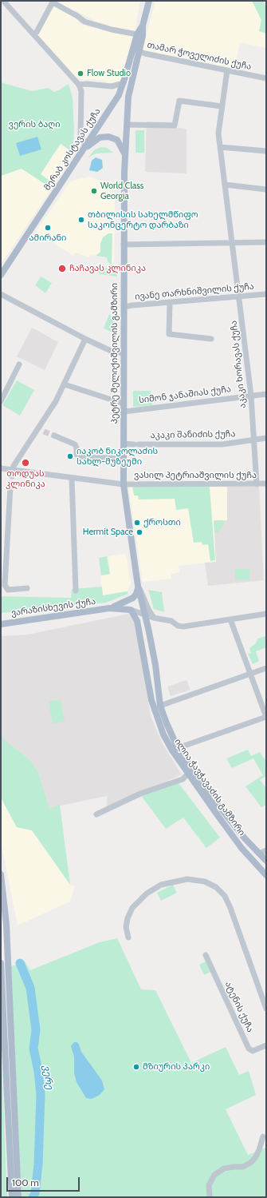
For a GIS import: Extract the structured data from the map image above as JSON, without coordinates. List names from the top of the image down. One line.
{"streets":{"main road":["მერაბ კოსტავას ქუჩა","პეტრე მელიქიშვილის გამზირი","ვარაზისხევის ქუჩა","ილია ჭავჭავაძის გამზირი"],"street":["თამარ ჭოველიძის ქუჩა","ივანე თარხნიშვილის ქუჩა","აკაკი ხორავას ქუჩა","სიმონ ჯანაშიას ქუჩა","აკაკი შანიძის ქუჩა","ვასილ პეტრიაშვილის ქუჩა","ატენის ქუჩა"]},"crossings":[["თამარ ჭოველიძის ქუჩა","მერაბ კოსტავას ქუჩა"],["თამარ ჭოველიძის ქუჩა","აკაკი ხორავას ქუჩა"],["მერაბ კოსტავას ქუჩა","პეტრე მელიქიშვილის გამზირი"],["ივანე თარხნიშვილის ქუჩა","პეტრე მელიქიშვილის გამზირი"],["ივანე თარხნიშვილის ქუჩა","აკაკი ხორავას ქუჩა"],["პეტრე მელიქიშვილის გამზირი","სიმონ ჯანაშიას ქუჩა"],["პეტრე მელიქიშვილის გამზირი","აკაკი შანიძის ქუჩა"],["პეტრე მელიქიშვილის გამზირი","ვასილ პეტრიაშვილის ქუჩა"],["პეტრე მელიქიშვილის გამზირი","ვარაზისხევის ქუჩა"],["პეტრე მელიქიშვილის გამზირი","ილია ჭავჭავაძის გამზირი"],["აკაკი ხორავას ქუჩა","სიმონ ჯანაშიას ქუჩა"],["აკაკი ხორავას ქუჩა","აკაკი შანიძის ქუჩა"],["აკაკი ხორავას ქუჩა","ვასილ პეტრიაშვილის ქუჩა"],["ვარაზისხევის ქუჩა","ილია ჭავჭავაძის გამზირი"]],"water":["ვერე"],"parks":["ვერის ბაღი"],"places":["Flow Studio","World Class Georgia","თბილისის სახელმწიფო საკონცერტო დარბაზი","ამირანი","ჩაჩავას კლინიკა","იაკობ ნიკოლაძის სახლ-მუზეუმი","თოდუას კლინიკა","ქროსთი","Hermit Space","მზიურის პარკი"],"scale_bar":"100 m"}
